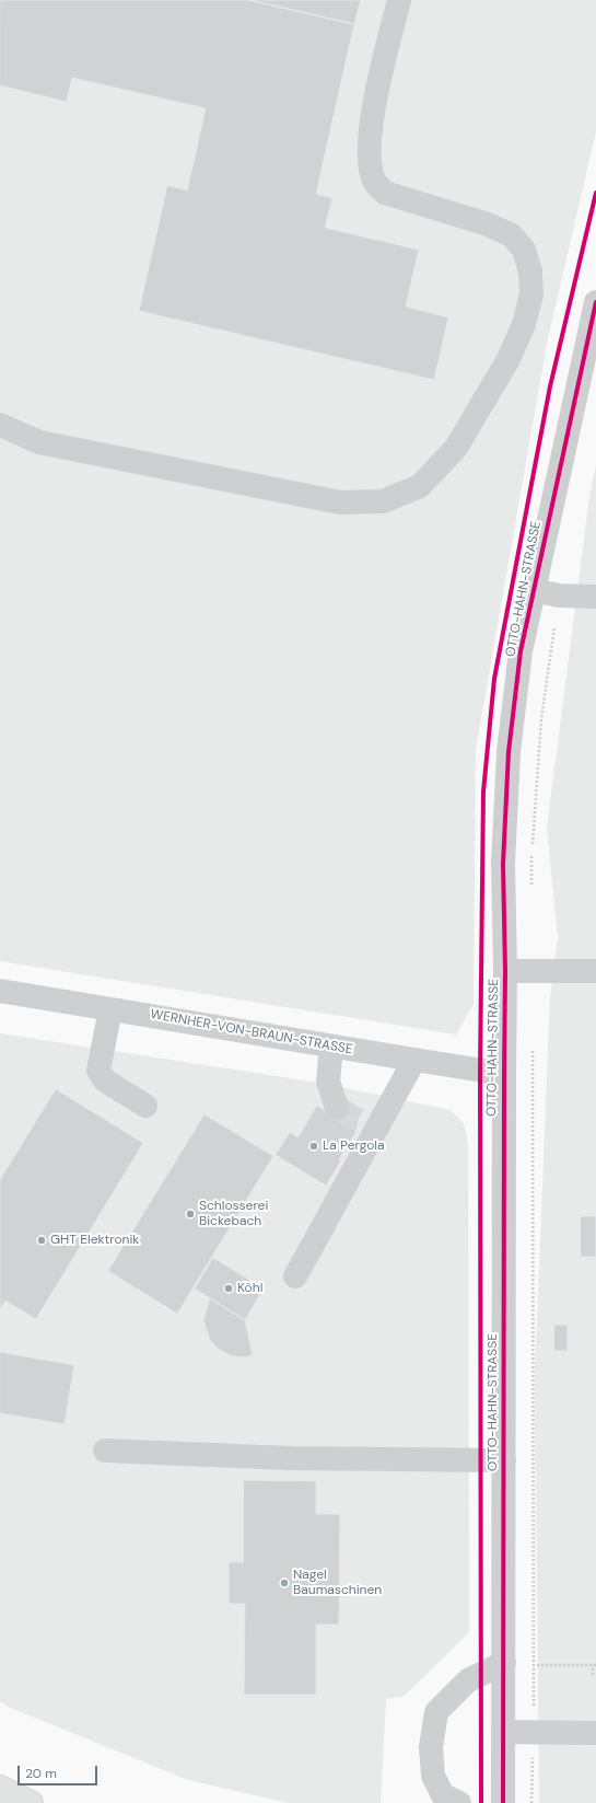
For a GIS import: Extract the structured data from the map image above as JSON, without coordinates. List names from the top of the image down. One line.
{"streets":{"street":["OTTO-HAHN-STRASSE","WERNHER-VON-BRAUN-STRASSE"]},"crossings":[["OTTO-HAHN-STRASSE","WERNHER-VON-BRAUN-STRASSE"]],"places":["La Pergola","Schlosserei Bickebach","GHT Elektronik","Köhl","Nagel Baumaschinen"],"scale_bar":"20 m"}
